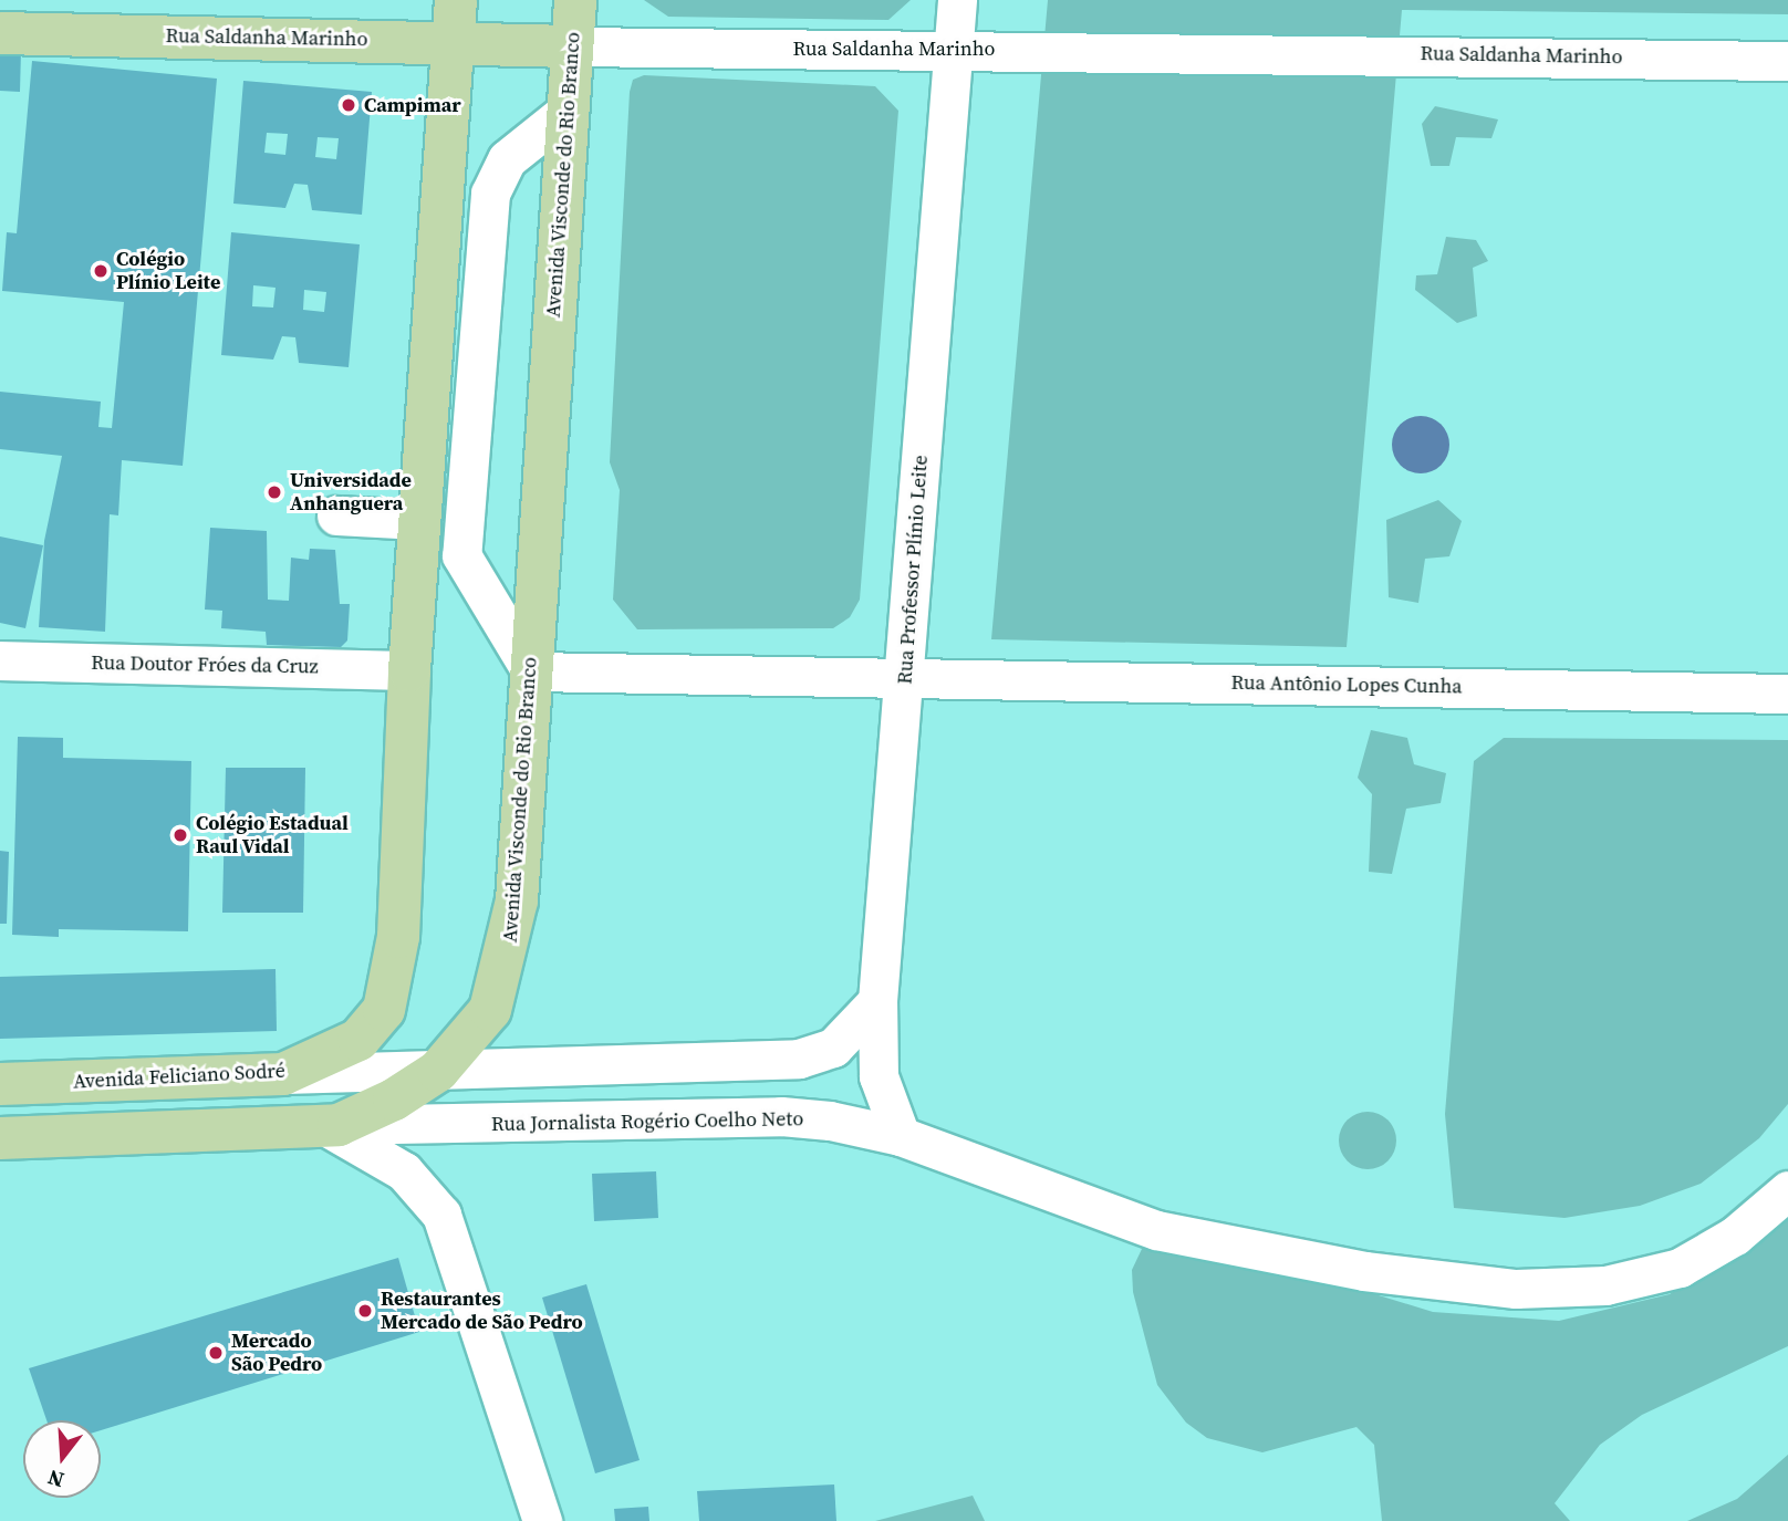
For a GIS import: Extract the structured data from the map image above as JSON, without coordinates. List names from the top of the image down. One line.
{"streets":{"main road":["Rua Saldanha Marinho","Avenida Visconde do Rio Branco","Avenida Feliciano Sodré"],"street":["Rua Professor Plínio Leite","Rua Doutor Fróes da Cruz","Rua Antônio Lopes Cunha","Rua Jornalista Rogério Coelho Neto"]},"crossings":[["Rua Saldanha Marinho","Avenida Visconde do Rio Branco"],["Rua Saldanha Marinho","Rua Professor Plínio Leite"],["Avenida Visconde do Rio Branco","Rua Antônio Lopes Cunha"],["Avenida Visconde do Rio Branco","Rua Jornalista Rogério Coelho Neto"],["Rua Professor Plínio Leite","Rua Antônio Lopes Cunha"],["Rua Professor Plínio Leite","Rua Jornalista Rogério Coelho Neto"],["Rua Doutor Fróes da Cruz","Avenida Feliciano Sodré"]],"places":["Campimar","Colégio Plínio Leite","Universidade Anhanguera","Colégio Estadual Raul Vidal","Restaurantes Mercado de São Pedro","Mercado São Pedro"],"north":"bottom"}
